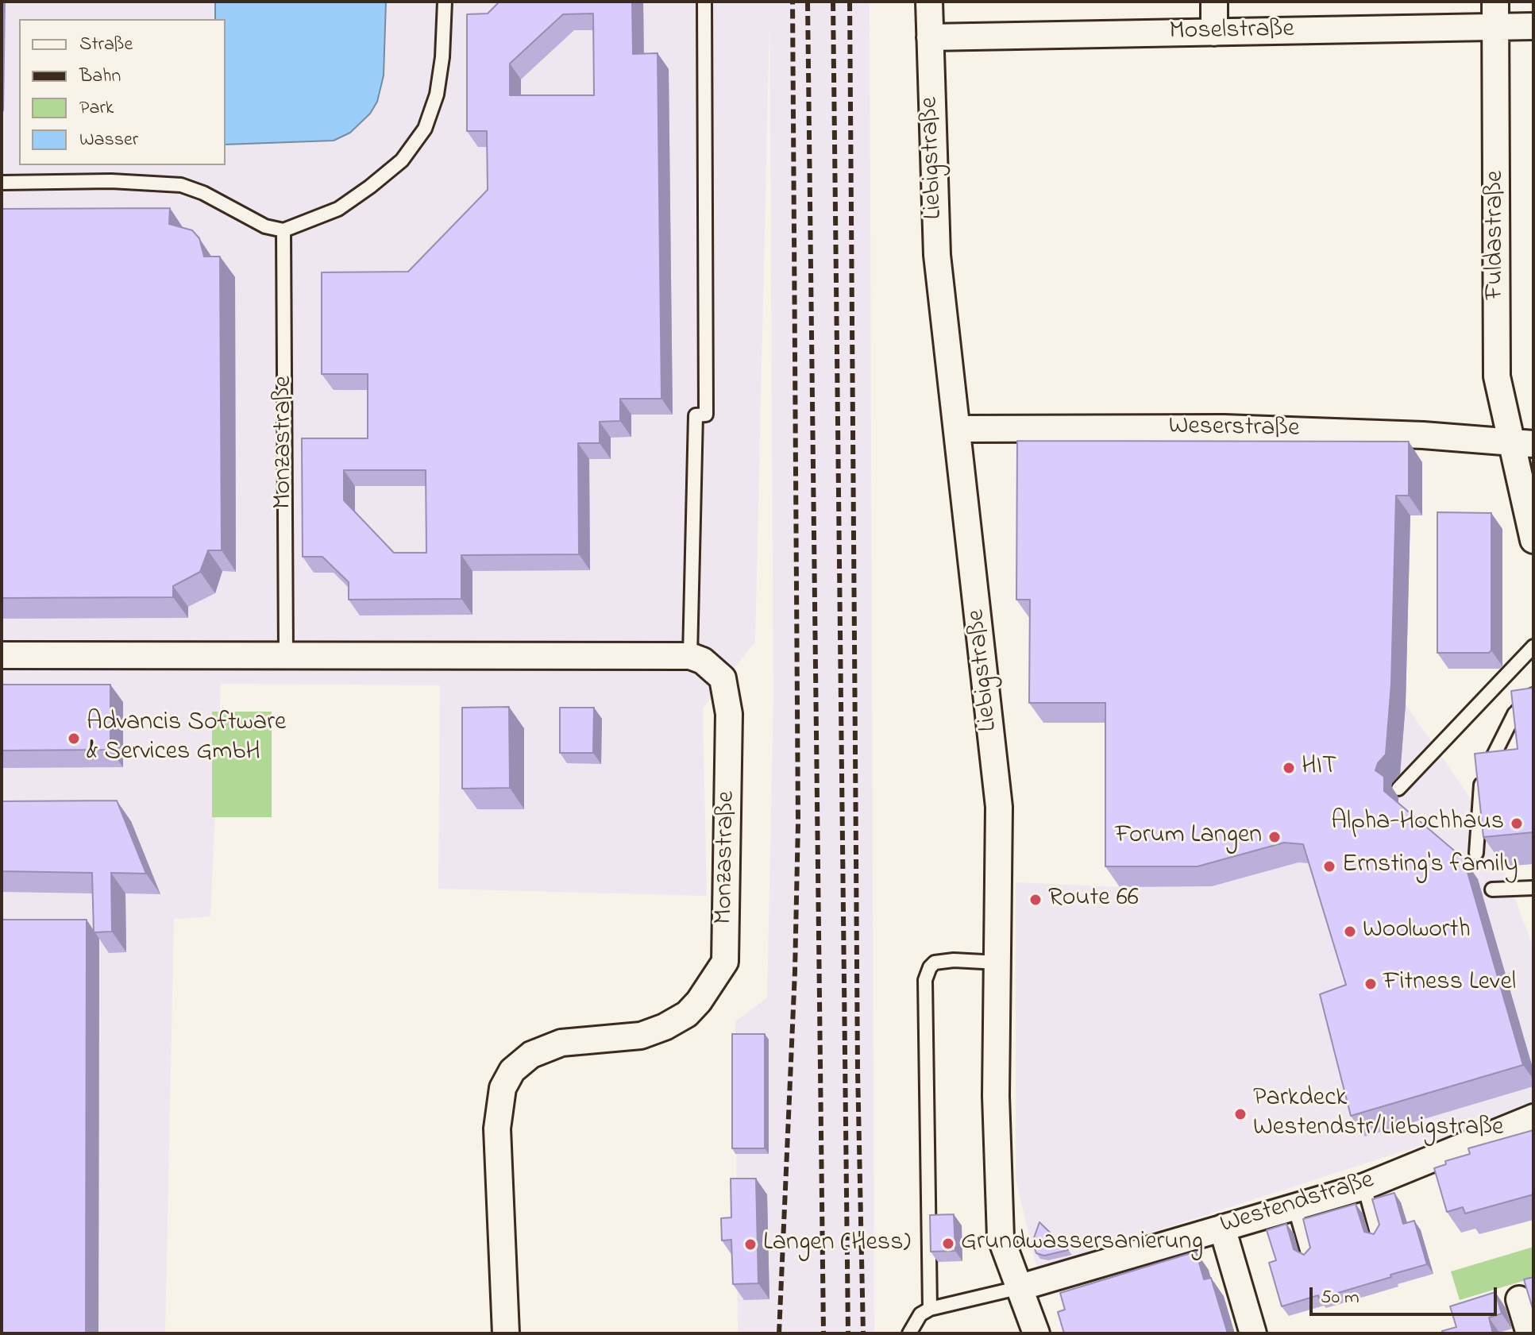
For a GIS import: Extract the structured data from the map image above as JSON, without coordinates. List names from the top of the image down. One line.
{"streets":{"street":["Moselstraße","Liebigstraße","Fuldastraße","Weserstraße","Monzastraße","Westendstraße"]},"crossings":[["Moselstraße","Liebigstraße"],["Moselstraße","Fuldastraße"],["Liebigstraße","Weserstraße"],["Liebigstraße","Westendstraße"],["Fuldastraße","Weserstraße"]],"places":["Advancis Software & Services GmbH","HIT","Alpha-Hochhaus","Forum Langen","Ernsting's family","Route 66","Woolworth","Fitness Level","Parkdeck Westendstr/Liebigstraße","Grundwassersanierung","Langen (Hess)"],"legend":["Straße","Bahn","Park","Wasser"],"scale_bar":"50 m"}
